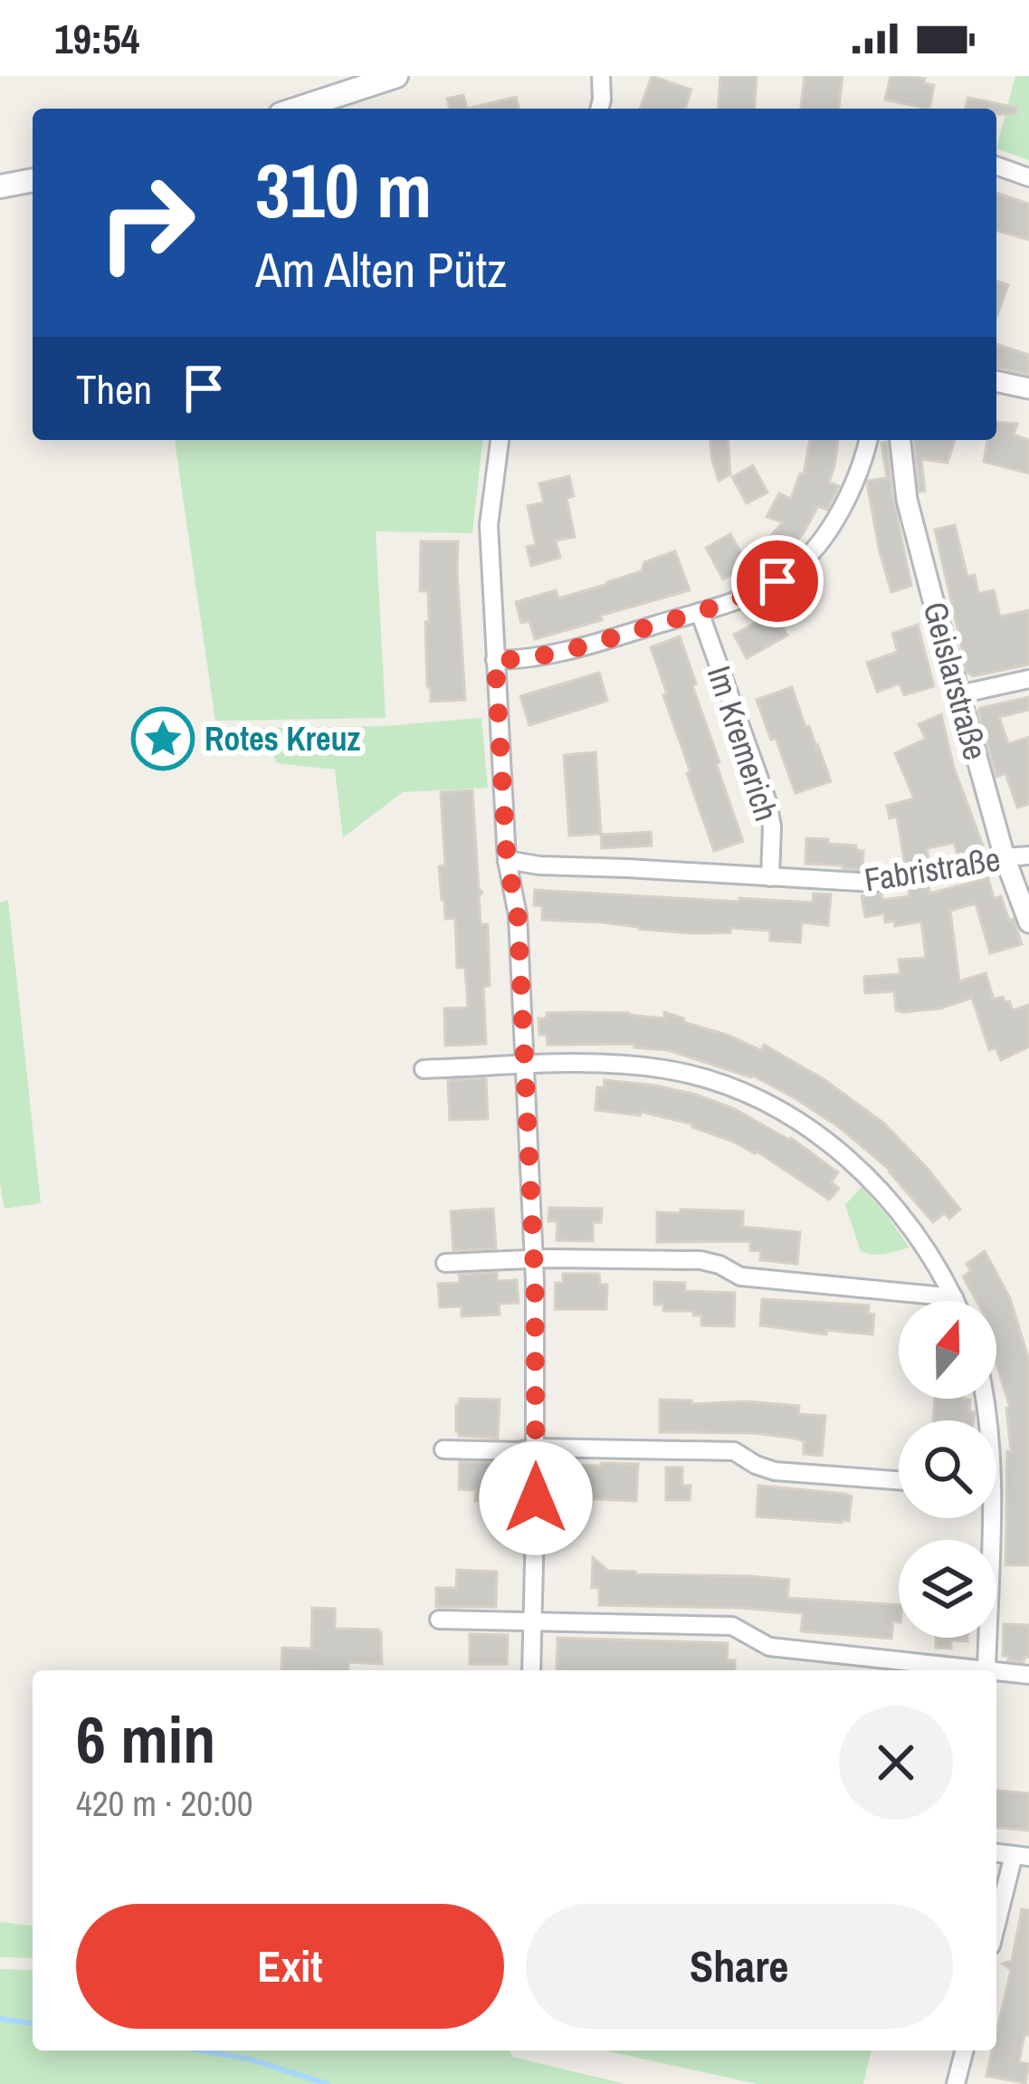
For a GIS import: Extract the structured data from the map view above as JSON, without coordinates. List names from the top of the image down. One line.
{"streets":{"street":["Geislarstraße","Im Kremerich","Fabristraße"]},"crossings":[["Geislarstraße","Fabristraße"],["Im Kremerich","Fabristraße"]],"places":{"place":["Rotes Kreuz"]},"north":"top","page":{"status":"19:54","turn":["310 m","Am Alten Pütz"],"then":"Then","heading":["6 min","420 m · 20:00"],"buttons":["Exit","Share"]}}
